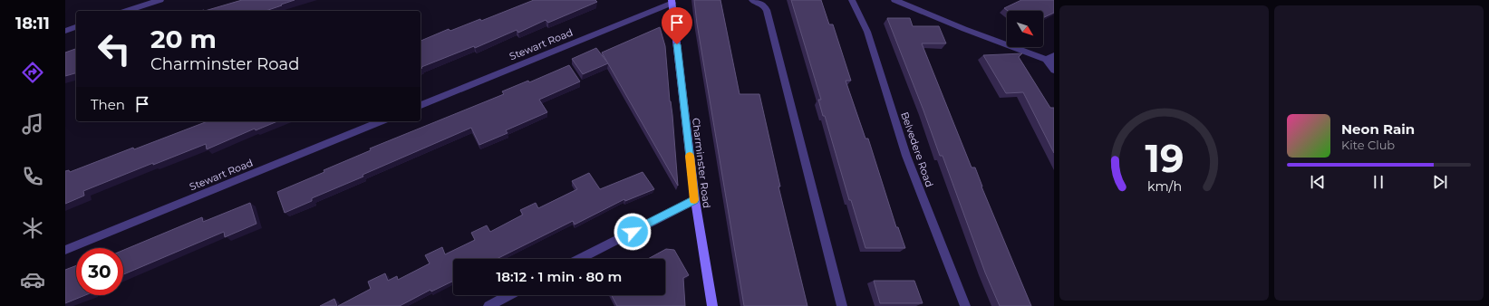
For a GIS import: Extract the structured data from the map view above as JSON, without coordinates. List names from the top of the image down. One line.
{"streets":{"main road":["Charminster Road"],"street":["Stewart Road","Belvedere Road"]},"crossings":[["Stewart Road","Charminster Road"]],"north":"bottom right","page":{"tabs":"18:11","turn":["20 m","Charminster Road"],"then":"Then","song":["Neon Rain","Kite Club"],"limit":"30","trip":"18:12 · 1 min · 80 m","gauge":["19","km/h"]}}
